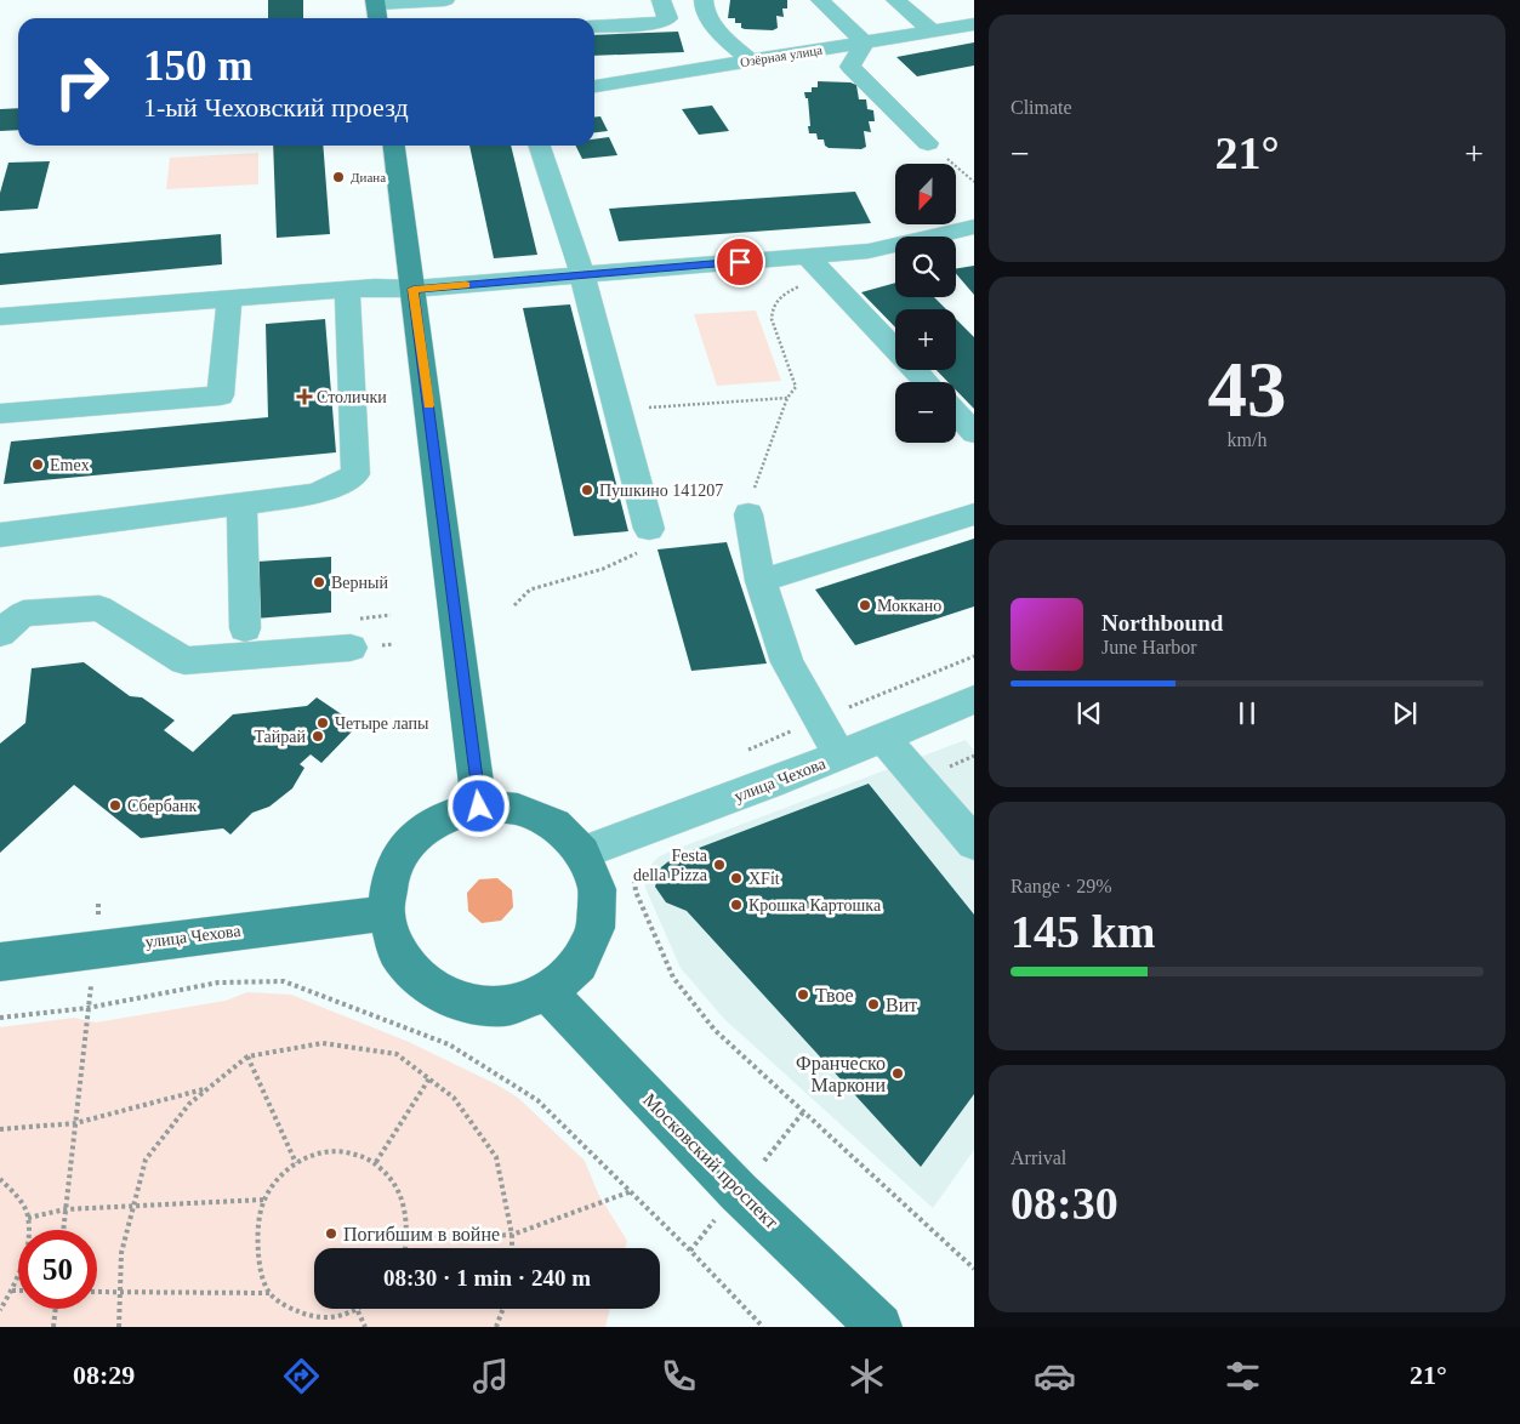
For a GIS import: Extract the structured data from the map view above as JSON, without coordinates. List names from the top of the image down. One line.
{"streets":{"main road":["улица Чехова","Московский проспект"],"street":["Озёрная улица"]},"crossings":[["улица Чехова","Московский проспект"]],"places":{"other":["Диана","Emex","Пушкино 141207","Верный","Моккано","Четыре лапы","Тайрай","Сбербанк","Festa della Pizza","XFit","Крошка Картошка","Твое","Вит","Франческо Маркони","Погибшим в войне"],"health":["Столички"]},"north":"bottom","page":{"tile":["Climate",["43","km/h"],["Range · 29%","145 km"],["Arrival","08:30"]],"turn":["150 m","1-ый Чеховский проезд"],"heat":["−","21°","+"],"map_buttons":["+","−"],"song":["Northbound","June Harbor"],"limit":"50","trip":"08:30 · 1 min · 240 m","tabs":["08:29","21°"]}}
